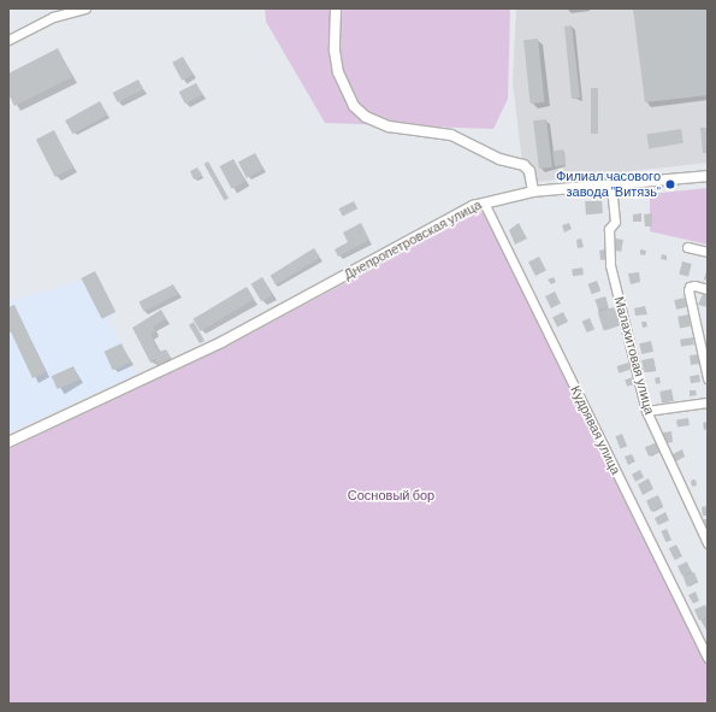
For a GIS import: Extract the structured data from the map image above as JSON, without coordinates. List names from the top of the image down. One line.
{"streets":{"street":["Днепропетровская улица","Малахитовая улица","Кудрявая улица"]},"crossings":[["Днепропетровская улица","Малахитовая улица"],["Днепропетровская улица","Кудрявая улица"]],"parks":["Сосновый бор"],"places":["Филиал часового завода \"Витязь\""]}
